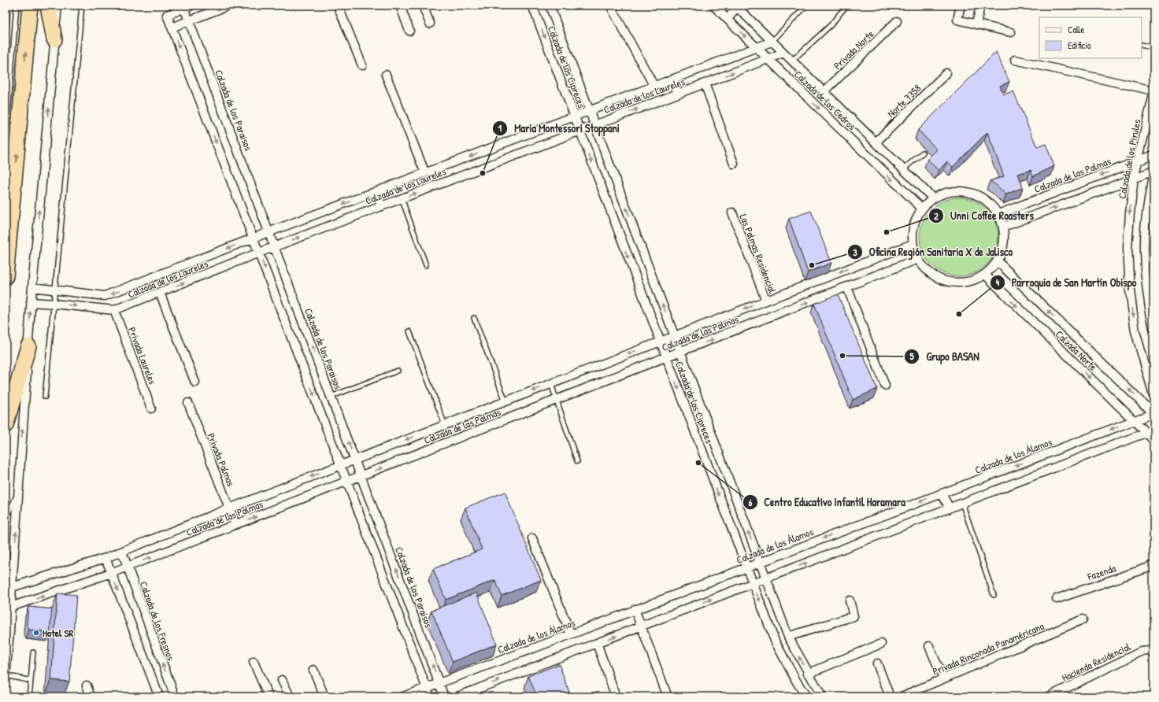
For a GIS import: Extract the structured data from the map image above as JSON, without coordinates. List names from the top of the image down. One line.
{"streets":{"street":["Privada Norte","Calzada de los Cipreces","Calzada de los Laureles","Calzada de los Cedros","Norte 7358","Calzada de los Paraisos","Calzada de los Pirules","Calzada de las Palmas","Las Palmas Residencial","Calzada Norte","Privada Laureles","Calzada de los Álamos","Privada Palmas","Fazenda","Calzada de los Fresnos","Privada Rinconada Panaméricana","Hacienda Residencial"]},"crossings":[["Privada Norte","Calzada de los Cedros"],["Calzada de los Cipreces","Calzada de los Laureles"],["Calzada de los Cipreces","Calzada de las Palmas"],["Calzada de los Cipreces","Calzada de los Álamos"],["Calzada de los Laureles","Calzada de los Cedros"],["Calzada de los Laureles","Calzada de los Paraisos"],["Calzada de los Laureles","Privada Laureles"],["Calzada de los Cedros","Norte 7358"],["Calzada de los Cedros","Calzada de las Palmas"],["Calzada de los Cedros","Calzada Norte"],["Calzada de los Paraisos","Calzada de las Palmas"],["Calzada de los Paraisos","Calzada de los Álamos"],["Calzada de los Pirules","Calzada de las Palmas"],["Calzada de las Palmas","Las Palmas Residencial"],["Calzada de las Palmas","Calzada Norte"],["Calzada de las Palmas","Privada Palmas"],["Calzada de las Palmas","Calzada de los Fresnos"],["Calzada Norte","Calzada de los Álamos"]],"places":["Maria Montessori Stoppani","Unni Coffee Roasters","Oficina Región Sanitaria X de Jalisco","Parroquia de San Martín Obispo","Grupo BASAN","Centro Educativo Infantil Haramara","Hotel SR"],"legend":["Calle","Edificio"]}
